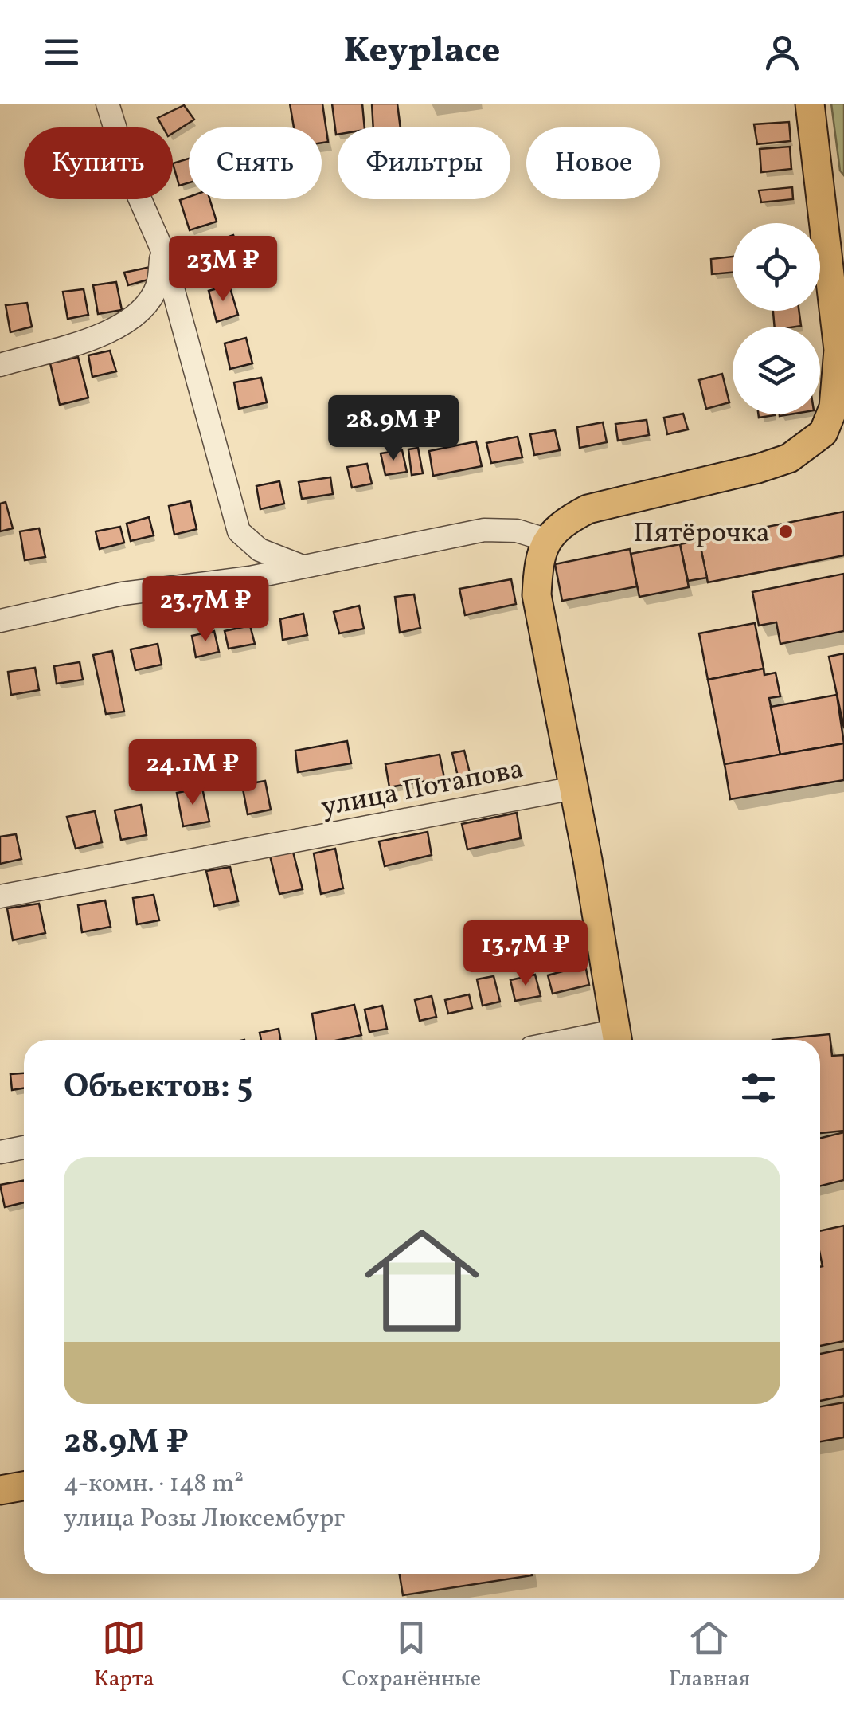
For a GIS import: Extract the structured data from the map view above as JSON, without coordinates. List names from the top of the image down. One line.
{"streets":{"street":["улица Потапова"]},"places":["Пятёрочка"],"page":{"header":"Keyplace","chip":["Купить","Снять","Фильтры","Новое"],"price":["23M ₽","28.9M ₽","23.7M ₽","24.1M ₽","13.7M ₽"],"heading":"Объектов: 5","list":[{"name":"28.9M ₽","note":"4-комн. · 148 m² · улица Розы Люксембург"}],"tabs":["Карта","Сохранённые","Главная"]}}
